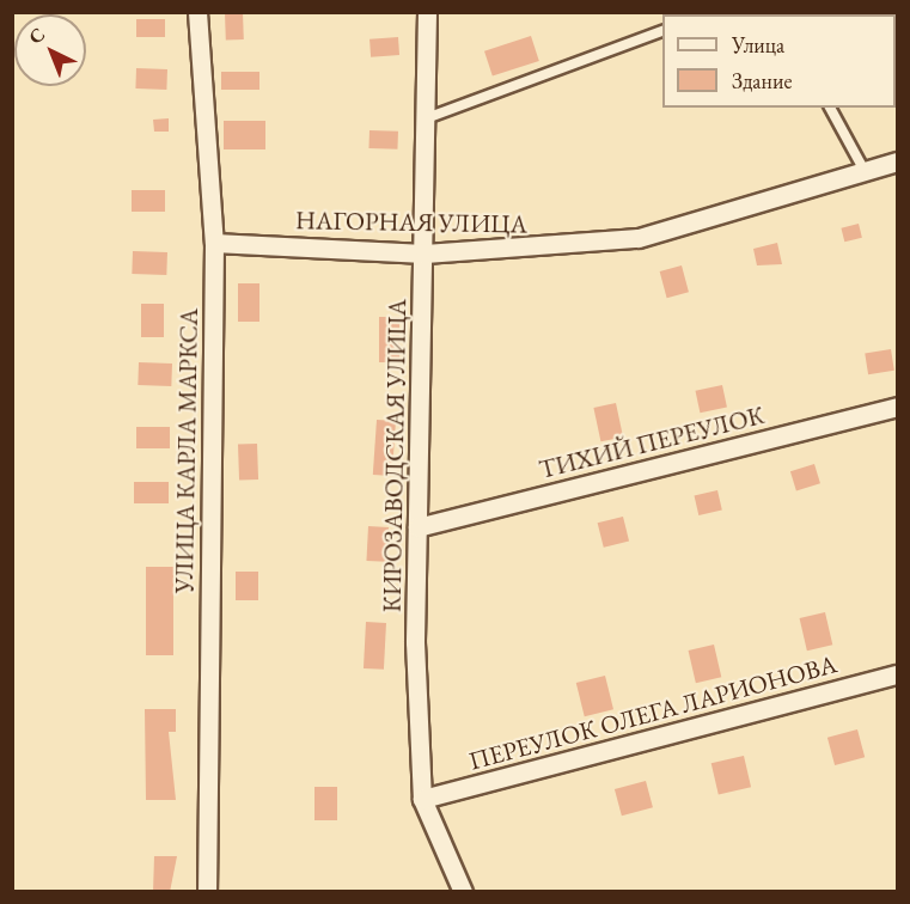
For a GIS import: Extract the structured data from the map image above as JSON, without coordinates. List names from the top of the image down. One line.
{"streets":{"street":["НАГОРНАЯ УЛИЦА","ТИХИЙ ПЕРЕУЛОК","УЛИЦА КАРЛА МАРКСА","КИРОЗАВОДСКАЯ УЛИЦА","ПЕРЕУЛОК ОЛЕГА ЛАРИОНОВА"]},"crossings":[["НАГОРНАЯ УЛИЦА","УЛИЦА КАРЛА МАРКСА"],["НАГОРНАЯ УЛИЦА","КИРОЗАВОДСКАЯ УЛИЦА"],["ТИХИЙ ПЕРЕУЛОК","КИРОЗАВОДСКАЯ УЛИЦА"],["КИРОЗАВОДСКАЯ УЛИЦА","ПЕРЕУЛОК ОЛЕГА ЛАРИОНОВА"]],"legend":["Улица","Здание"],"north":"top left"}
